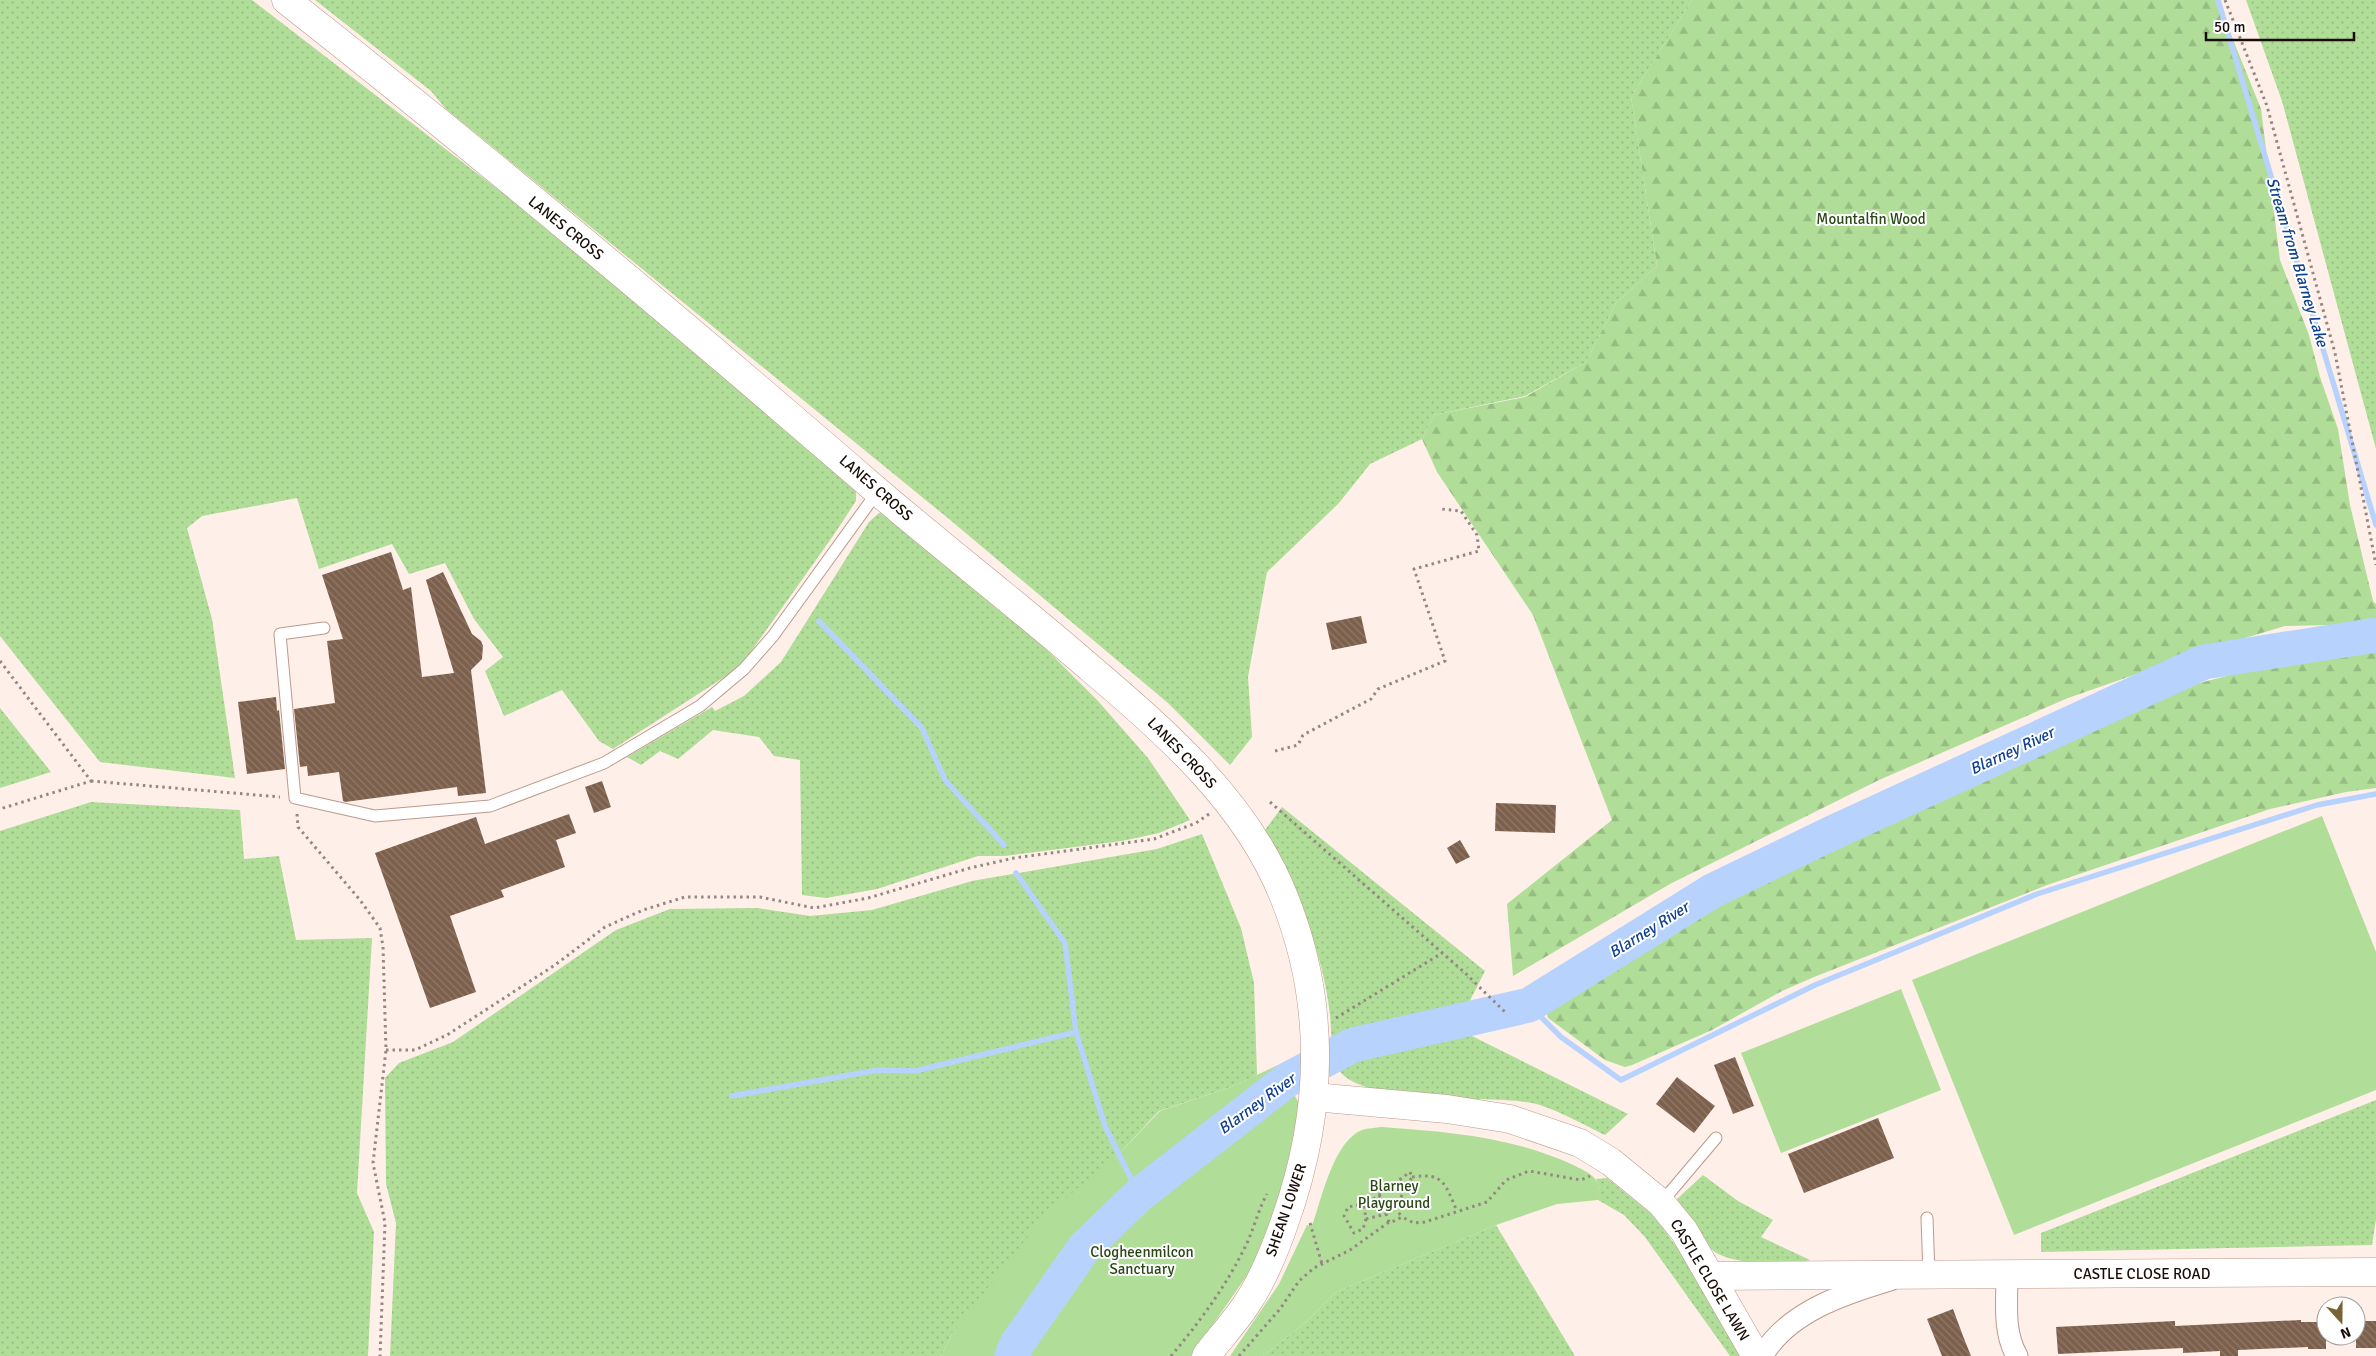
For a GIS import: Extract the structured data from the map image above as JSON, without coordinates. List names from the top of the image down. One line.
{"streets":{"street":["LANES CROSS","SHEAN LOWER","CASTLE CLOSE ROAD","CASTLE CLOSE LAWN"]},"crossings":[["LANES CROSS","SHEAN LOWER"],["LANES CROSS","CASTLE CLOSE LAWN"],["SHEAN LOWER","CASTLE CLOSE LAWN"],["CASTLE CLOSE ROAD","CASTLE CLOSE LAWN"]],"water":["Stream from Blarney Lake","Blarney River"],"parks":["Mountalfin Wood","Blarney Playground","Clogheenmilcon Sanctuary"],"scale_bar":"50 m","north":"bottom"}
